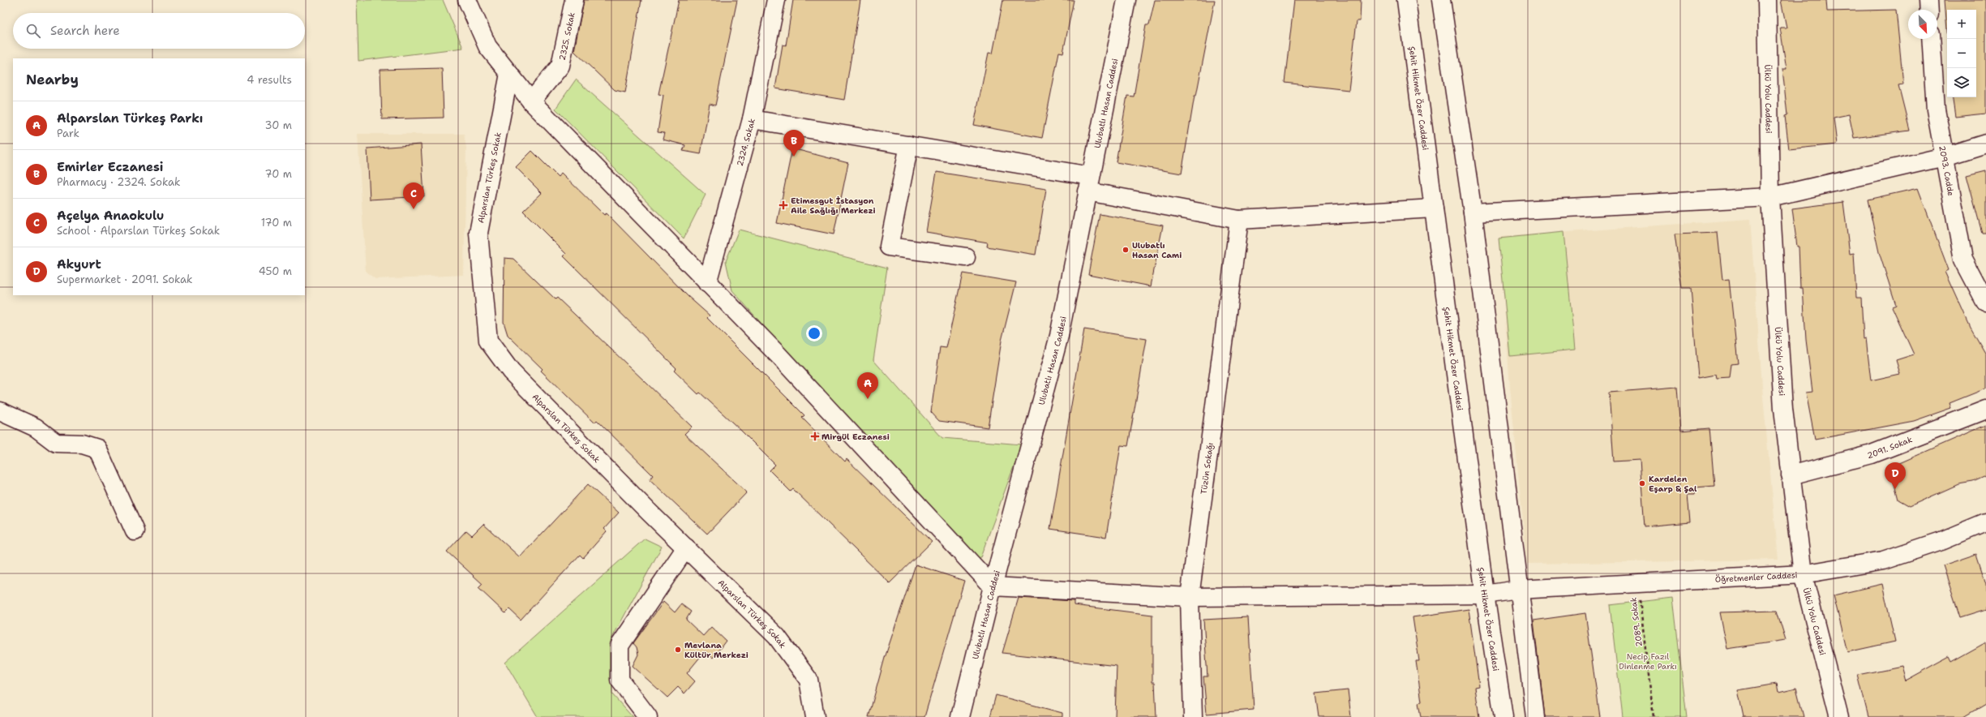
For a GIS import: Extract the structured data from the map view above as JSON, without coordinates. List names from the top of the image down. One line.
{"streets":{"street":["2325. Sokak","Şehit Hikmet Özer Caddesi","Ülkü Yolu Caddesi","Ulubatlı Hasan Caddesi","2324. Sokak","2093. Cadde","Alparslan Türkeş Sokak","2091. Sokak","Tüzün Sokağı","Öğretmenler Caddesi"],"path":["2089. Sokak"]},"crossings":[["Şehit Hikmet Özer Caddesi","Öğretmenler Caddesi"],["Ülkü Yolu Caddesi","2091. Sokak"],["Ülkü Yolu Caddesi","Öğretmenler Caddesi"],["Ulubatlı Hasan Caddesi","Öğretmenler Caddesi"],["Tüzün Sokağı","Öğretmenler Caddesi"],["Öğretmenler Caddesi","2089. Sokak"]],"parks":["Necip Fazıl Dinlenme Parkı"],"places":{"health":["Etimesgut İstasyon Aile Sağlığı Merkezi","Mirgül Eczanesi"],"other":["Ulubatlı Hasan Cami","Kardelen Eşarp & Şal","Mevlana Kültür Merkezi"]},"north":"bottom right","page":{"map_buttons":["+","−"],"search":"Search here","heading":["Nearby","4 results"],"list":[{"mark":"A","name":"Alparslan Türkeş Parkı","note":"Park","value":"30 m"},{"mark":"B","name":"Emirler Eczanesi","note":"Pharmacy · 2324. Sokak","value":"70 m"},{"mark":"C","name":"Açelya Anaokulu","note":"School · Alparslan Türkeş Sokak","value":"170 m"},{"mark":"D","name":"Akyurt","note":"Supermarket · 2091. Sokak","value":"450 m"}],"pins":["B","C","A","D"]}}
